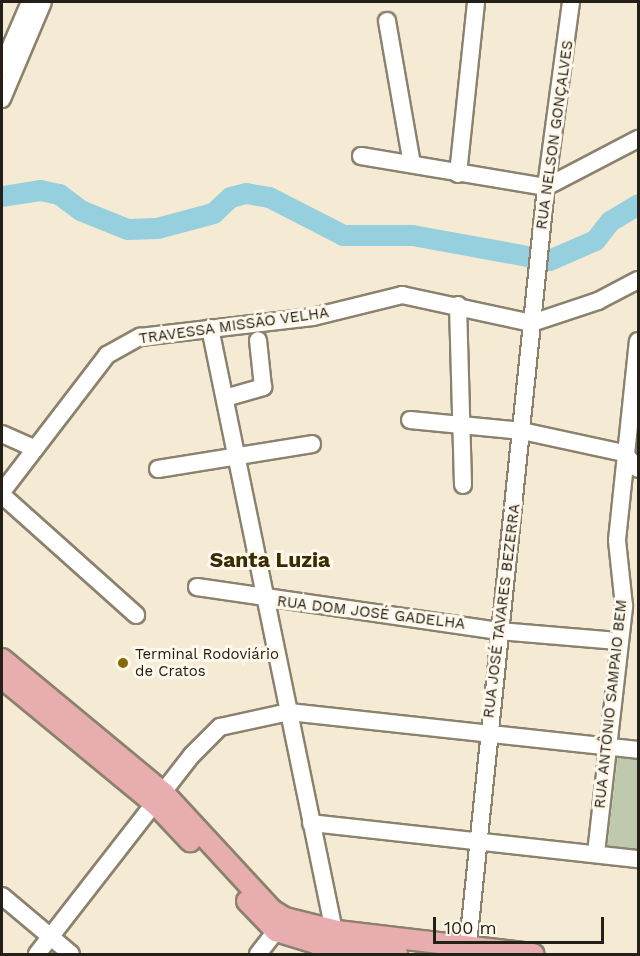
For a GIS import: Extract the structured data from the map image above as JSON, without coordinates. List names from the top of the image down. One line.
{"streets":{"street":["RUA NELSON GONÇALVES","TRAVESSA MISSÃO VELHA","RUA JOSÉ TAVARES BEZERRA","RUA DOM JOSÉ GADELHA","RUA ANTÔNIO SAMPAIO BEM"]},"crossings":[["RUA NELSON GONÇALVES","RUA JOSÉ TAVARES BEZERRA"],["TRAVESSA MISSÃO VELHA","RUA JOSÉ TAVARES BEZERRA"],["RUA JOSÉ TAVARES BEZERRA","RUA DOM JOSÉ GADELHA"],["RUA DOM JOSÉ GADELHA","RUA ANTÔNIO SAMPAIO BEM"]],"districts":["Santa Luzia"],"places":["Terminal Rodoviário de Cratos"],"scale_bar":"100 m"}
